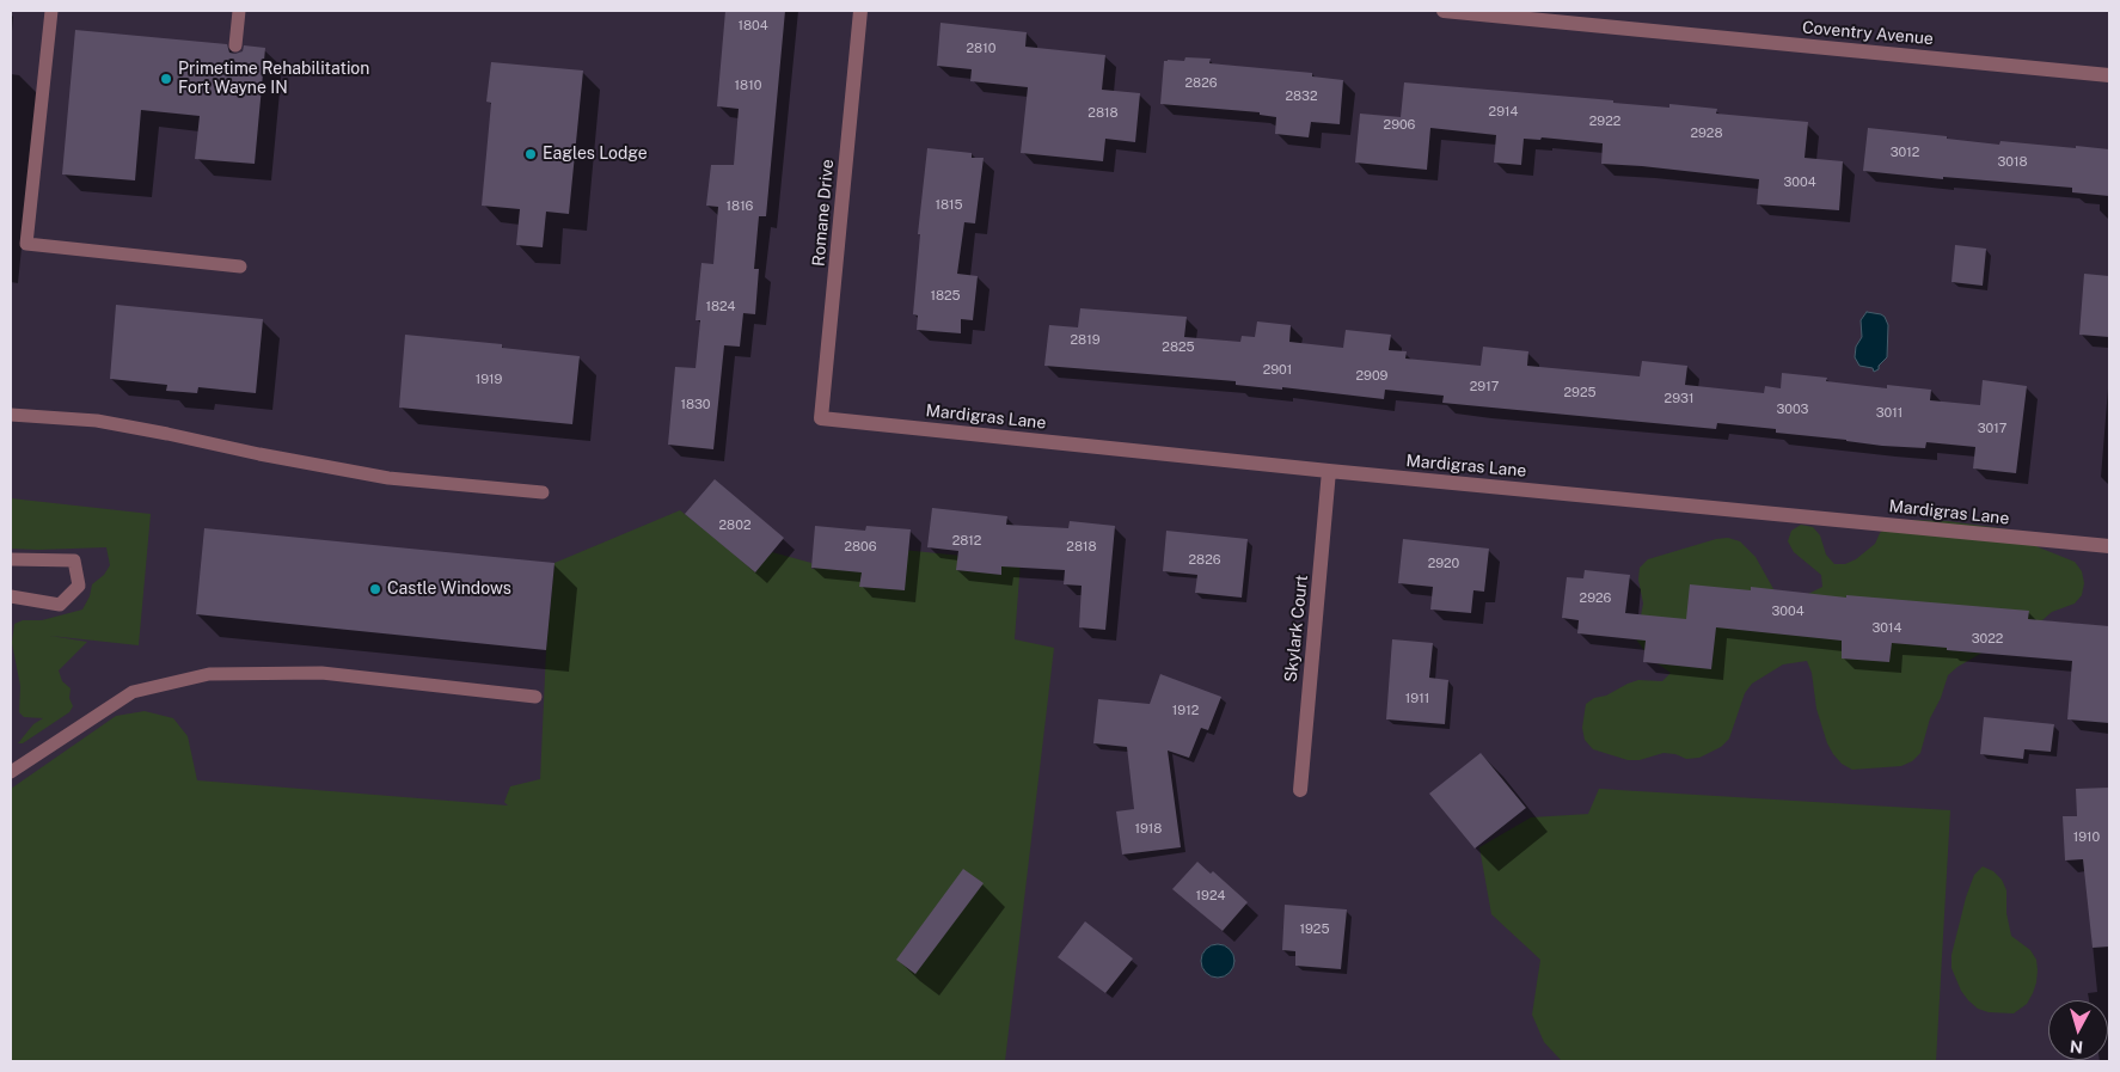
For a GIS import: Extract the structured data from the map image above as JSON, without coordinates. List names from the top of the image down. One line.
{"streets":{"street":["Coventry Avenue","Romane Drive","Mardigras Lane","Skylark Court"]},"crossings":[["Romane Drive","Mardigras Lane"],["Mardigras Lane","Skylark Court"]],"places":["Primetime Rehabilitation Fort Wayne IN","Eagles Lodge","Castle Windows"],"house_numbers":["1804","2810","2826","1810","2832","2914","2818","2922","2906","2928","3012","3018","3004","1815","1816","1825","1824","2819","2825","2901","2909","1919","2917","2925","2931","1830","3003","3011","3017","2802","2812","2806","2818","2826","2920","2926","3004","3014","3022","1911","1912","1918","1910","1924","1925"],"north":"bottom"}
